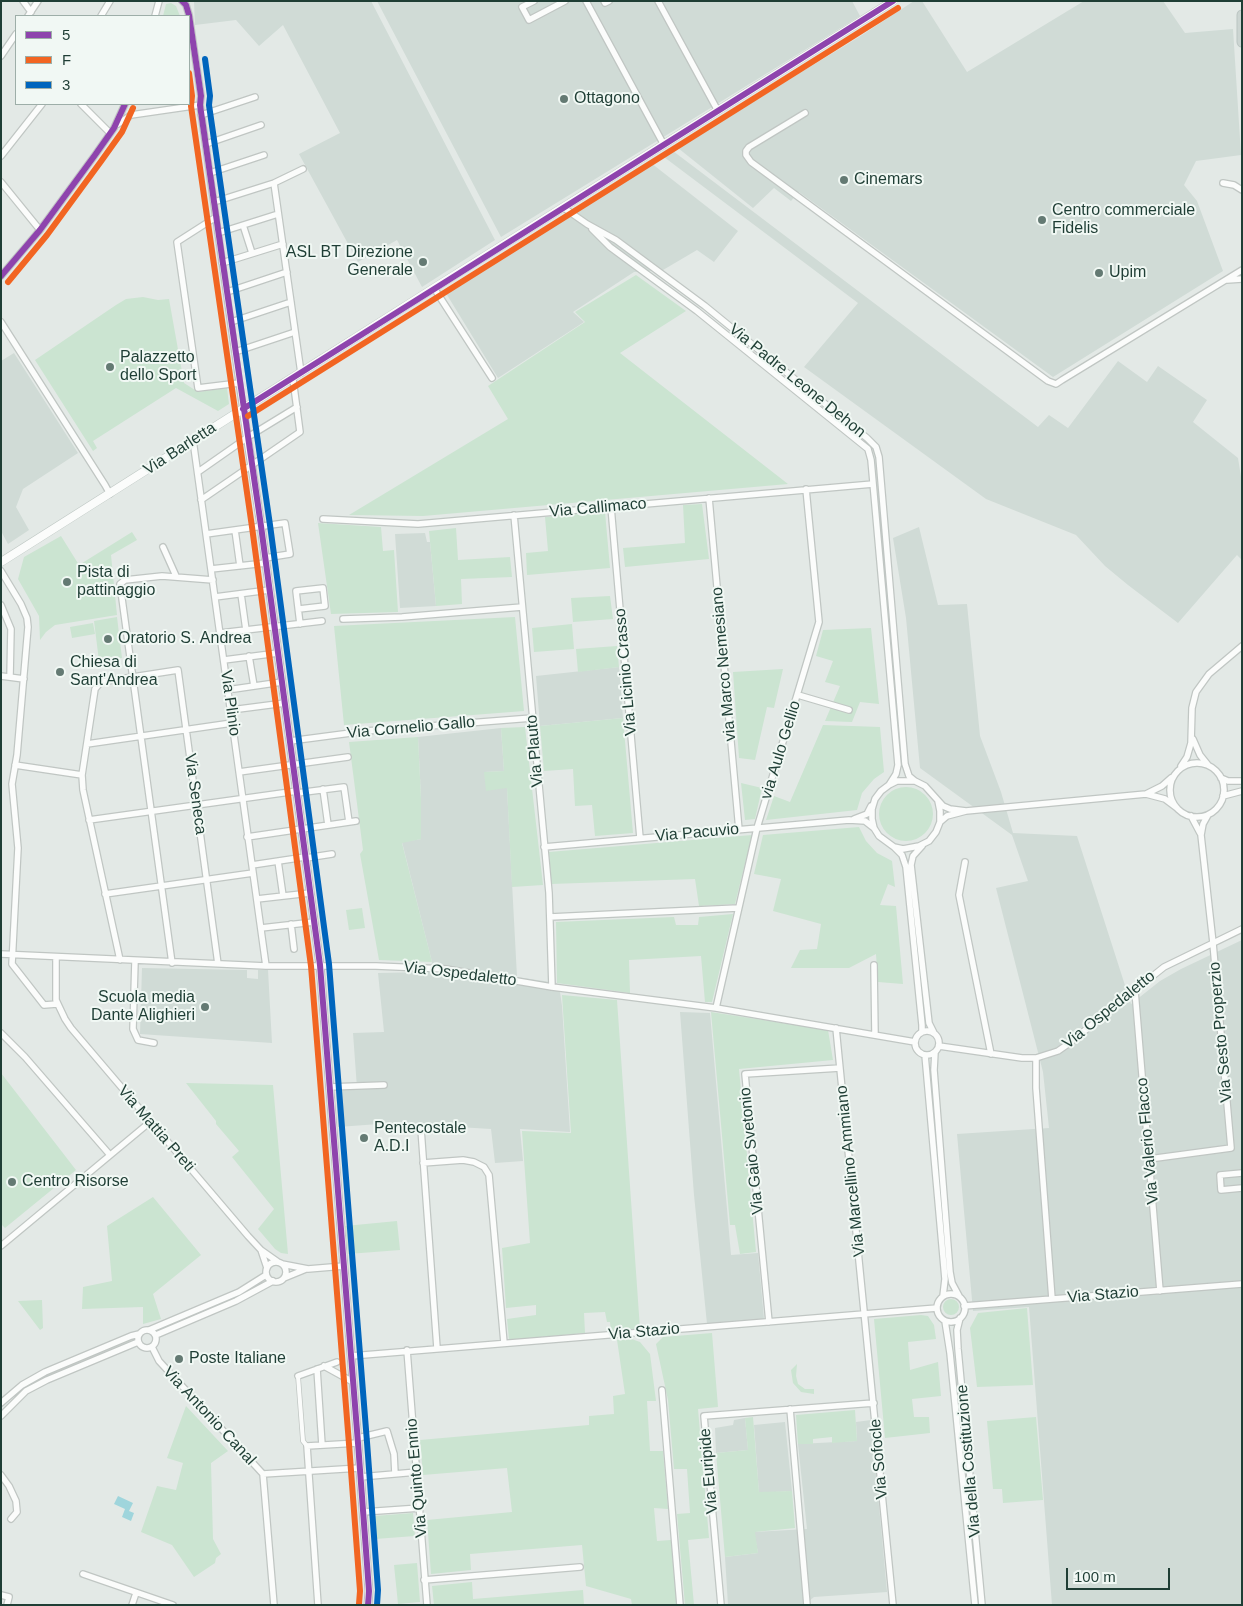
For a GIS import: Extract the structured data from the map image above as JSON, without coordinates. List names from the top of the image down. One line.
{"streets":{"main road":["Via Barletta"],"street":["Via Padre Leone Dehon","Via Callimaco","via Marco Nemesiano","Via Licinio Crasso","Via Plinio","Via Cornelio Gallo","via Aulo Gellio","Via Plauto","Via Seneca","Via Pacuvio","Via Ospedaletto","Via Sesto Properzio","Via Mattia Preti","Via Valerio Flacco","Via Gaio Svetonio","Via Marcellino Ammiano","Via Stazio","Via Antonio Canal","Via Sofocle","Via della Costituzione","Via Euripide","Via Quinto Ennio"]},"crossings":[["Via Padre Leone Dehon","Via Barletta"],["Via Padre Leone Dehon","Via Callimaco"],["Via Padre Leone Dehon","Via Pacuvio"],["Via Barletta","Via Plinio"],["Via Callimaco","via Marco Nemesiano"],["Via Callimaco","Via Licinio Crasso"],["Via Callimaco","via Aulo Gellio"],["Via Callimaco","Via Plauto"],["via Marco Nemesiano","Via Pacuvio"],["Via Licinio Crasso","Via Pacuvio"],["Via Plinio","Via Ospedaletto"],["Via Cornelio Gallo","Via Plauto"],["via Aulo Gellio","Via Pacuvio"],["via Aulo Gellio","Via Ospedaletto"],["Via Plauto","Via Pacuvio"],["Via Plauto","Via Ospedaletto"],["Via Seneca","Via Ospedaletto"],["Via Ospedaletto","Via Sesto Properzio"],["Via Ospedaletto","Via Mattia Preti"],["Via Ospedaletto","Via Valerio Flacco"],["Via Ospedaletto","Via Marcellino Ammiano"],["Via Sesto Properzio","Via Valerio Flacco"],["Via Valerio Flacco","Via Stazio"],["Via Gaio Svetonio","Via Marcellino Ammiano"],["Via Gaio Svetonio","Via Stazio"],["Via Marcellino Ammiano","Via Stazio"],["Via Marcellino Ammiano","Via Sofocle"],["Via Stazio","Via Sofocle"],["Via Stazio","Via della Costituzione"],["Via Stazio","Via Quinto Ennio"],["Via Sofocle","Via Euripide"]],"places":["Ottagono","Cinemars","Centro commerciale Fidelis","ASL BT Direzione Generale","Upim","Palazzetto dello Sport","Pista di pattinaggio","Oratorio S. Andrea","Chiesa di Sant'Andrea","Scuola media Dante Alighieri","Pentecostale A.D.I","Centro Risorse","Poste Italiane"],"lines":["transit line 5","transit line F","transit line 3"],"legend":["5","F","3"],"scale_bar":"100 m"}
